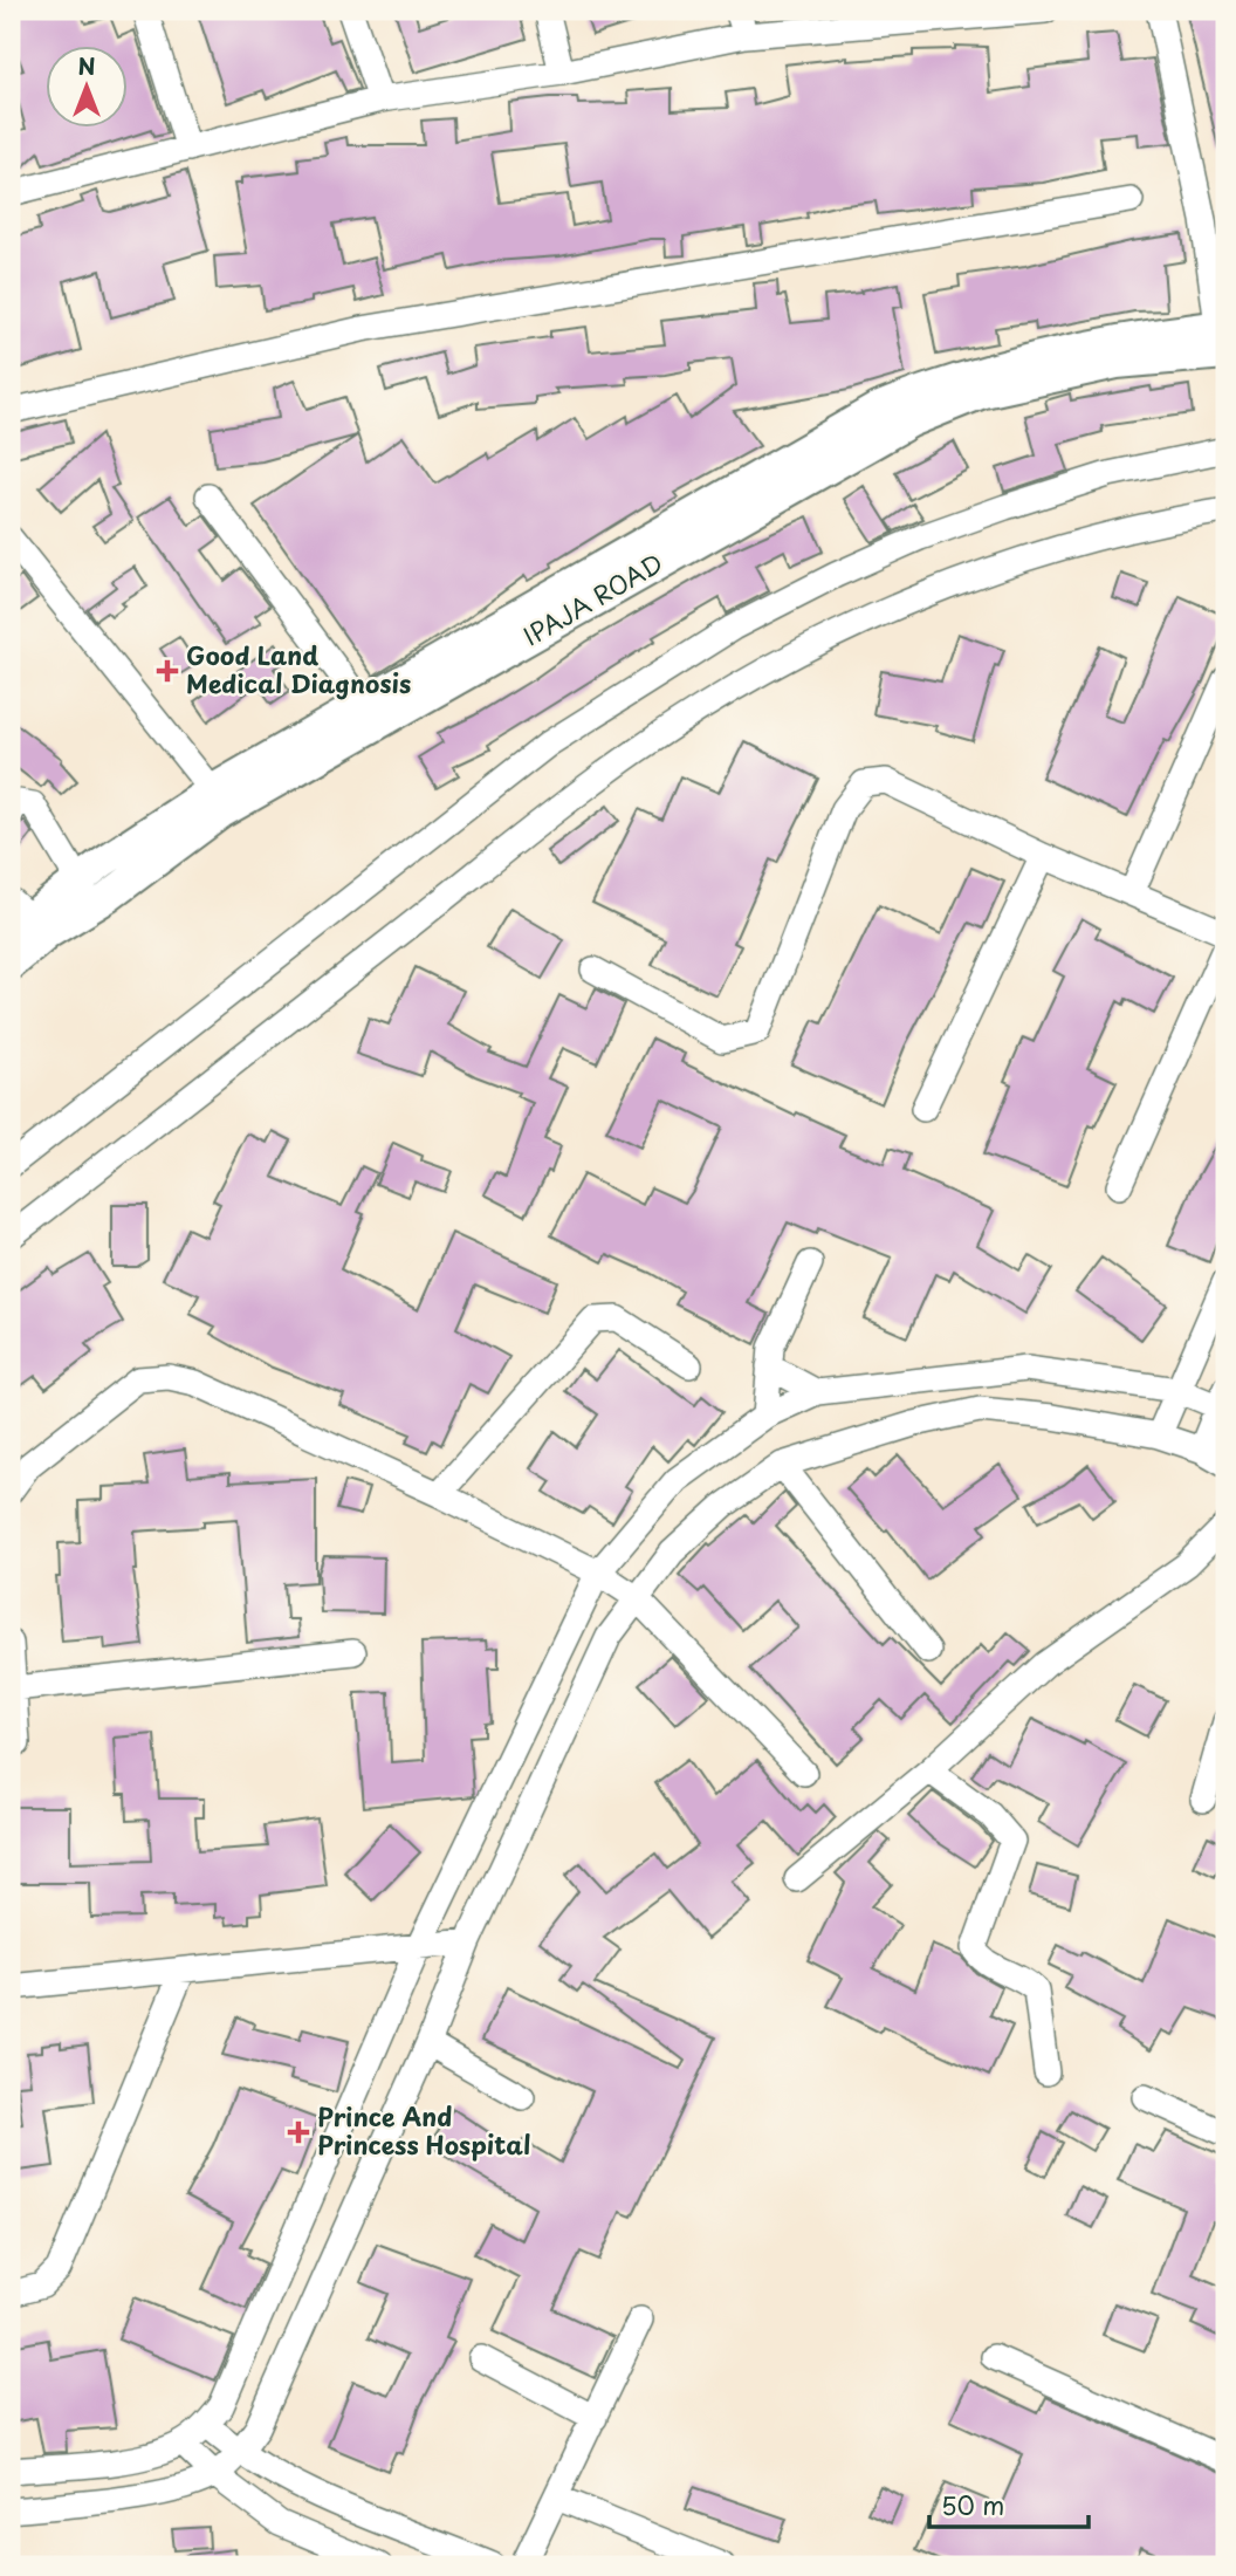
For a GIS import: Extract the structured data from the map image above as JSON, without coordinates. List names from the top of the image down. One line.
{"streets":{"main road":["IPAJA ROAD"]},"places":{"health":["Good Land Medical Diagnosis","Prince And Princess Hospital"]},"scale_bar":"50 m","north":"top"}
